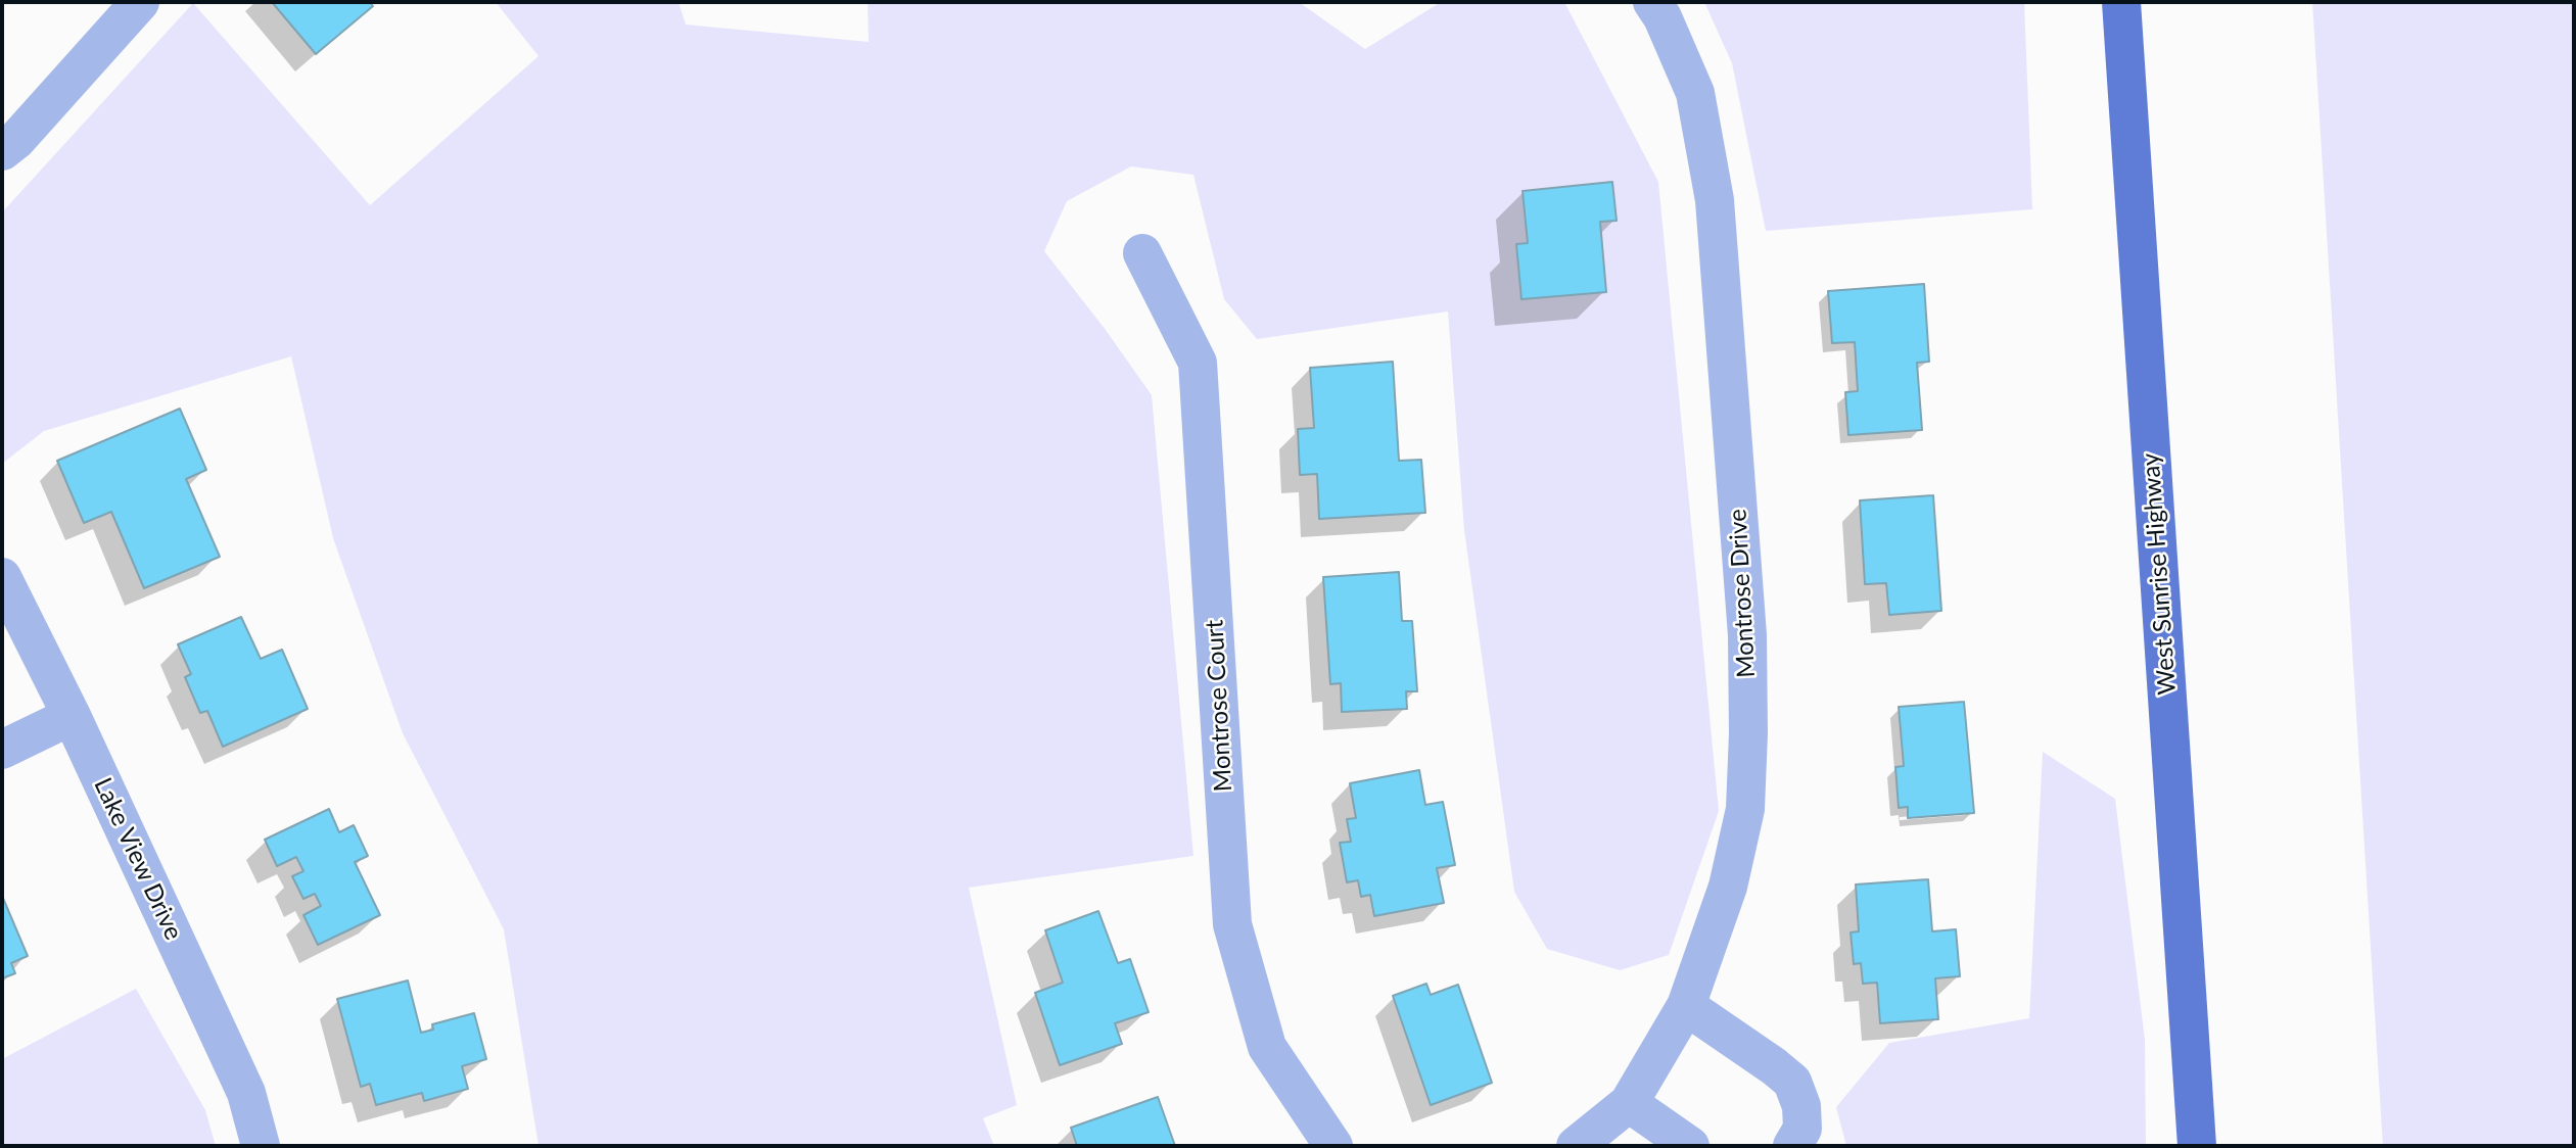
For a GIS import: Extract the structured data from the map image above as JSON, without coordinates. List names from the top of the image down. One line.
{"streets":{"main road":["West Sunrise Highway"],"street":["Montrose Drive","Montrose Court","Lake View Drive"]}}
